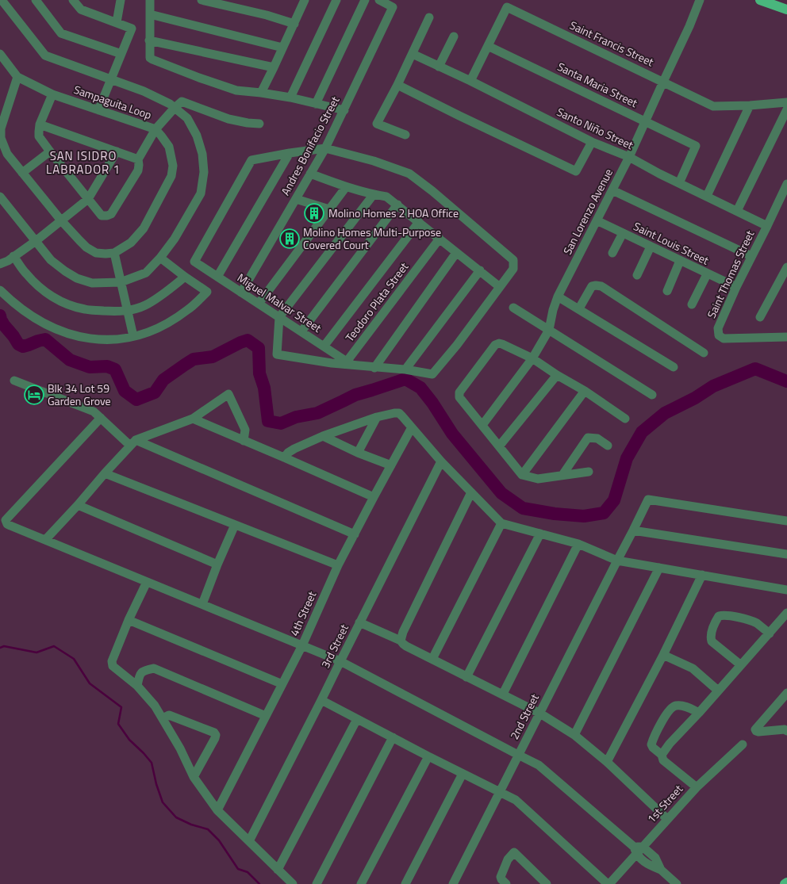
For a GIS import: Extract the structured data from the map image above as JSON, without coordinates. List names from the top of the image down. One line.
{"streets":{"street":["Saint Francis Street","Santa Maria Street","Sampaguita Loop","Santo Niño Street","Andres Bonifacio Street","San Lorenzo Avenue","Saint Louis Street","Saint Thomas Street","Teodoro Plata Street","Miguel Malvar Street","4th Street","3rd Street","2nd Street","1st Street"]},"crossings":[["Saint Francis Street","Santa Maria Street"],["Saint Francis Street","Santo Niño Street"],["Saint Francis Street","San Lorenzo Avenue"],["Santa Maria Street","Santo Niño Street"],["Santa Maria Street","San Lorenzo Avenue"],["Santo Niño Street","San Lorenzo Avenue"],["Santo Niño Street","Saint Thomas Street"],["Andres Bonifacio Street","Miguel Malvar Street"],["San Lorenzo Avenue","Saint Louis Street"],["Saint Louis Street","Saint Thomas Street"],["Teodoro Plata Street","Miguel Malvar Street"]],"districts":["SAN ISIDRO LABRADOR 1"],"places":{"building":["Molino Homes 2 HOA Office","Molino Homes Multi-Purpose Covered Court"],"hotel":["Blk 34 Lot 59 Garden Grove"]}}
